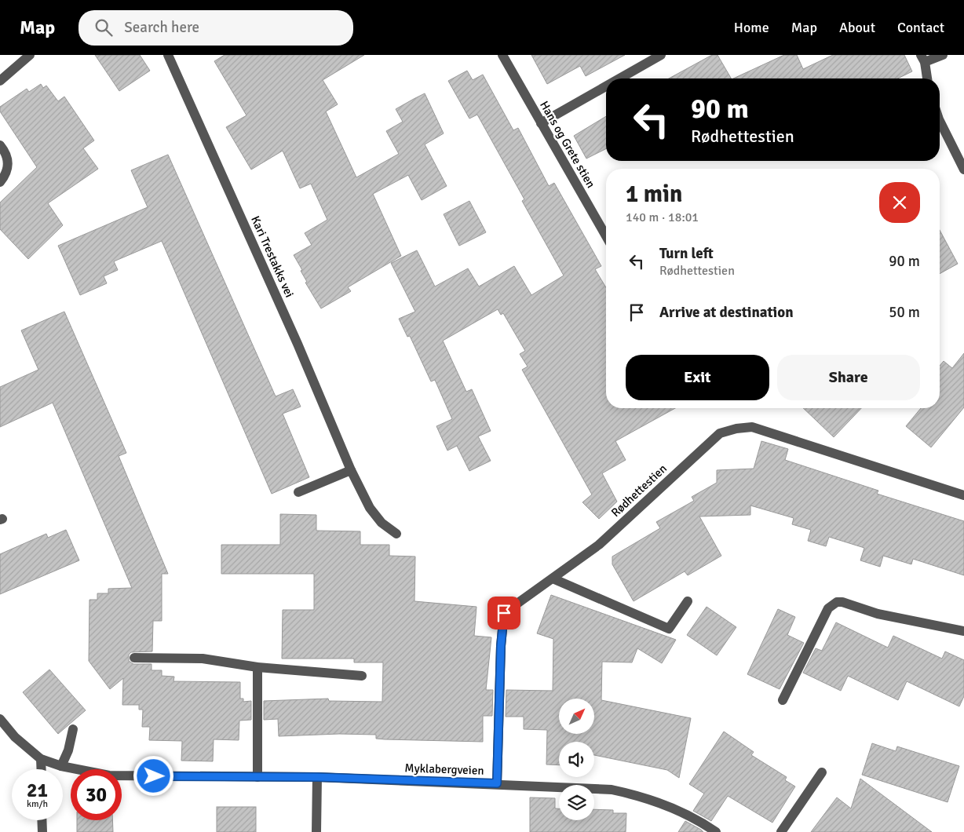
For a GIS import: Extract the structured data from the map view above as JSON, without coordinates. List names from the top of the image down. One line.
{"streets":{"street":["Hans og Grete stien","Kari Trestakks vei","Rødhettestien","Myklabergveien"]},"crossings":[["Rødhettestien","Myklabergveien"]],"north":"top right","page":{"header":"Map","search":"Search here","nav":["Home","Map","About","Contact"],"turn":["90 m","Rødhettestien"],"heading":["1 min","140 m · 18:01"],"list":[{"name":"Turn left","note":"Rødhettestien","value":"90 m"},{"name":"Arrive at destination","value":"50 m"}],"buttons":["Exit","Share"],"speed":"21 km/h","limit":"30"}}
